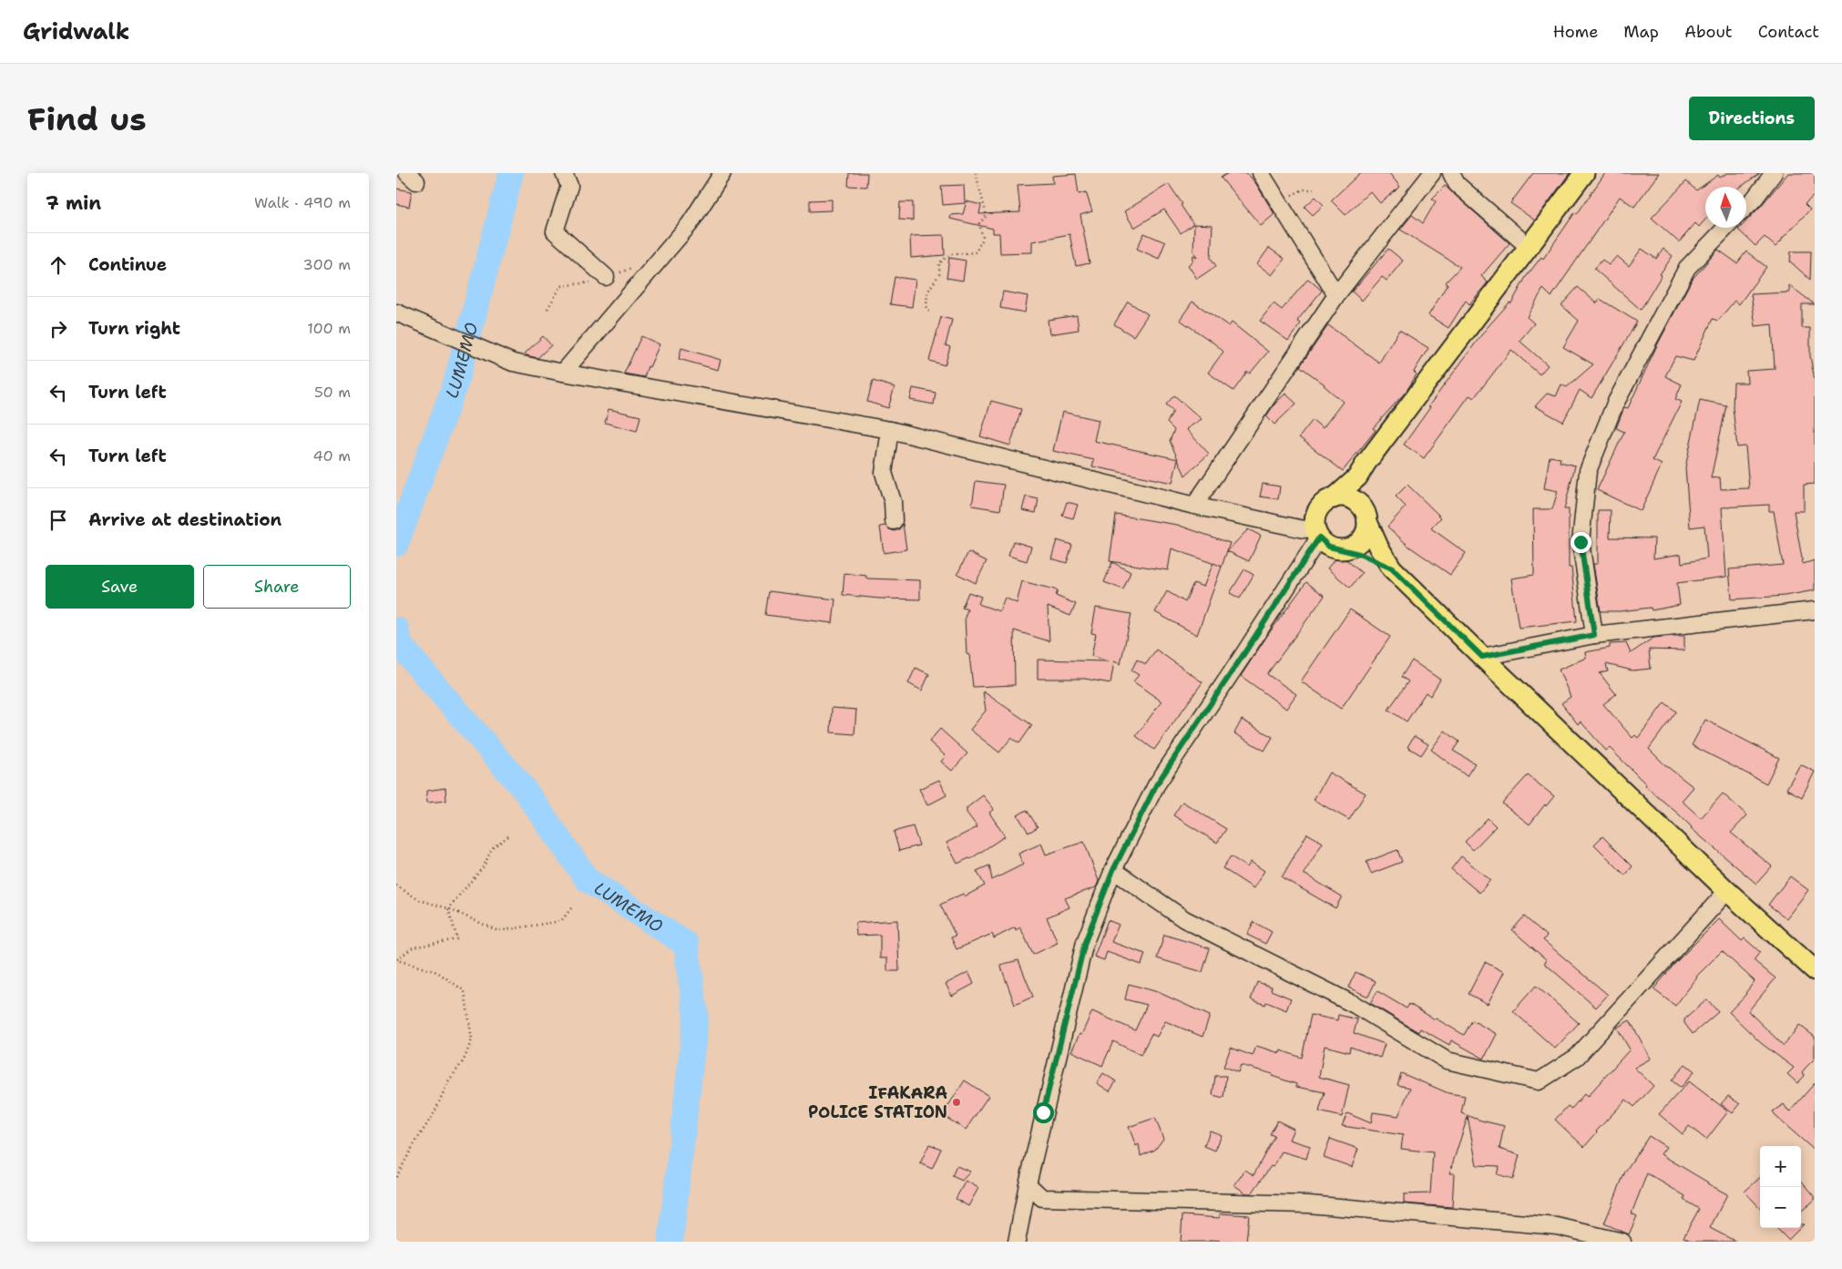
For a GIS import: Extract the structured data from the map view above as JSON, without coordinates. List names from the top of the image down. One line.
{"water":["LUMEMO"],"places":["IFAKARA POLICE STATION"],"north":"top","page":{"header":"Gridwalk","nav":["Home","Map","About","Contact"],"buttons":["Directions",["Save","Share"]],"title":"Find us","heading":["7 min","Walk · 490 m"],"list":[["Continue","300 m"],["Turn right","100 m"],["Turn left","50 m"],["Turn left","40 m"],"Arrive at destination"],"map_buttons":["+","−"]}}
